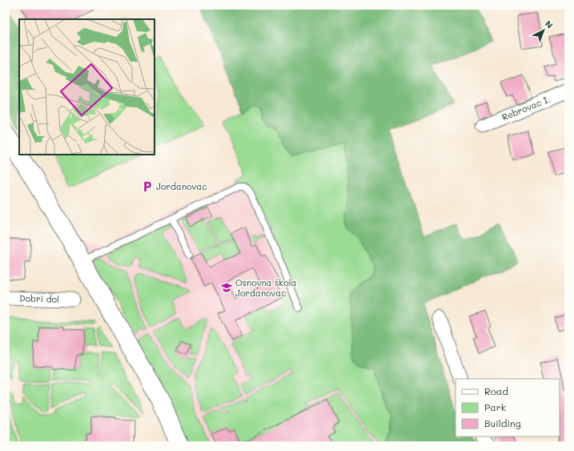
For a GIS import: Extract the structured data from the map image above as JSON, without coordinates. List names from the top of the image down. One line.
{"streets":{"street":["Rebrovac I.","Dobri dol"]},"places":{"parking":["Jordanovac"],"school or university":["Osnovna škola Jordanovac"]},"legend":["Road","Park","Building"],"north":"top right"}
